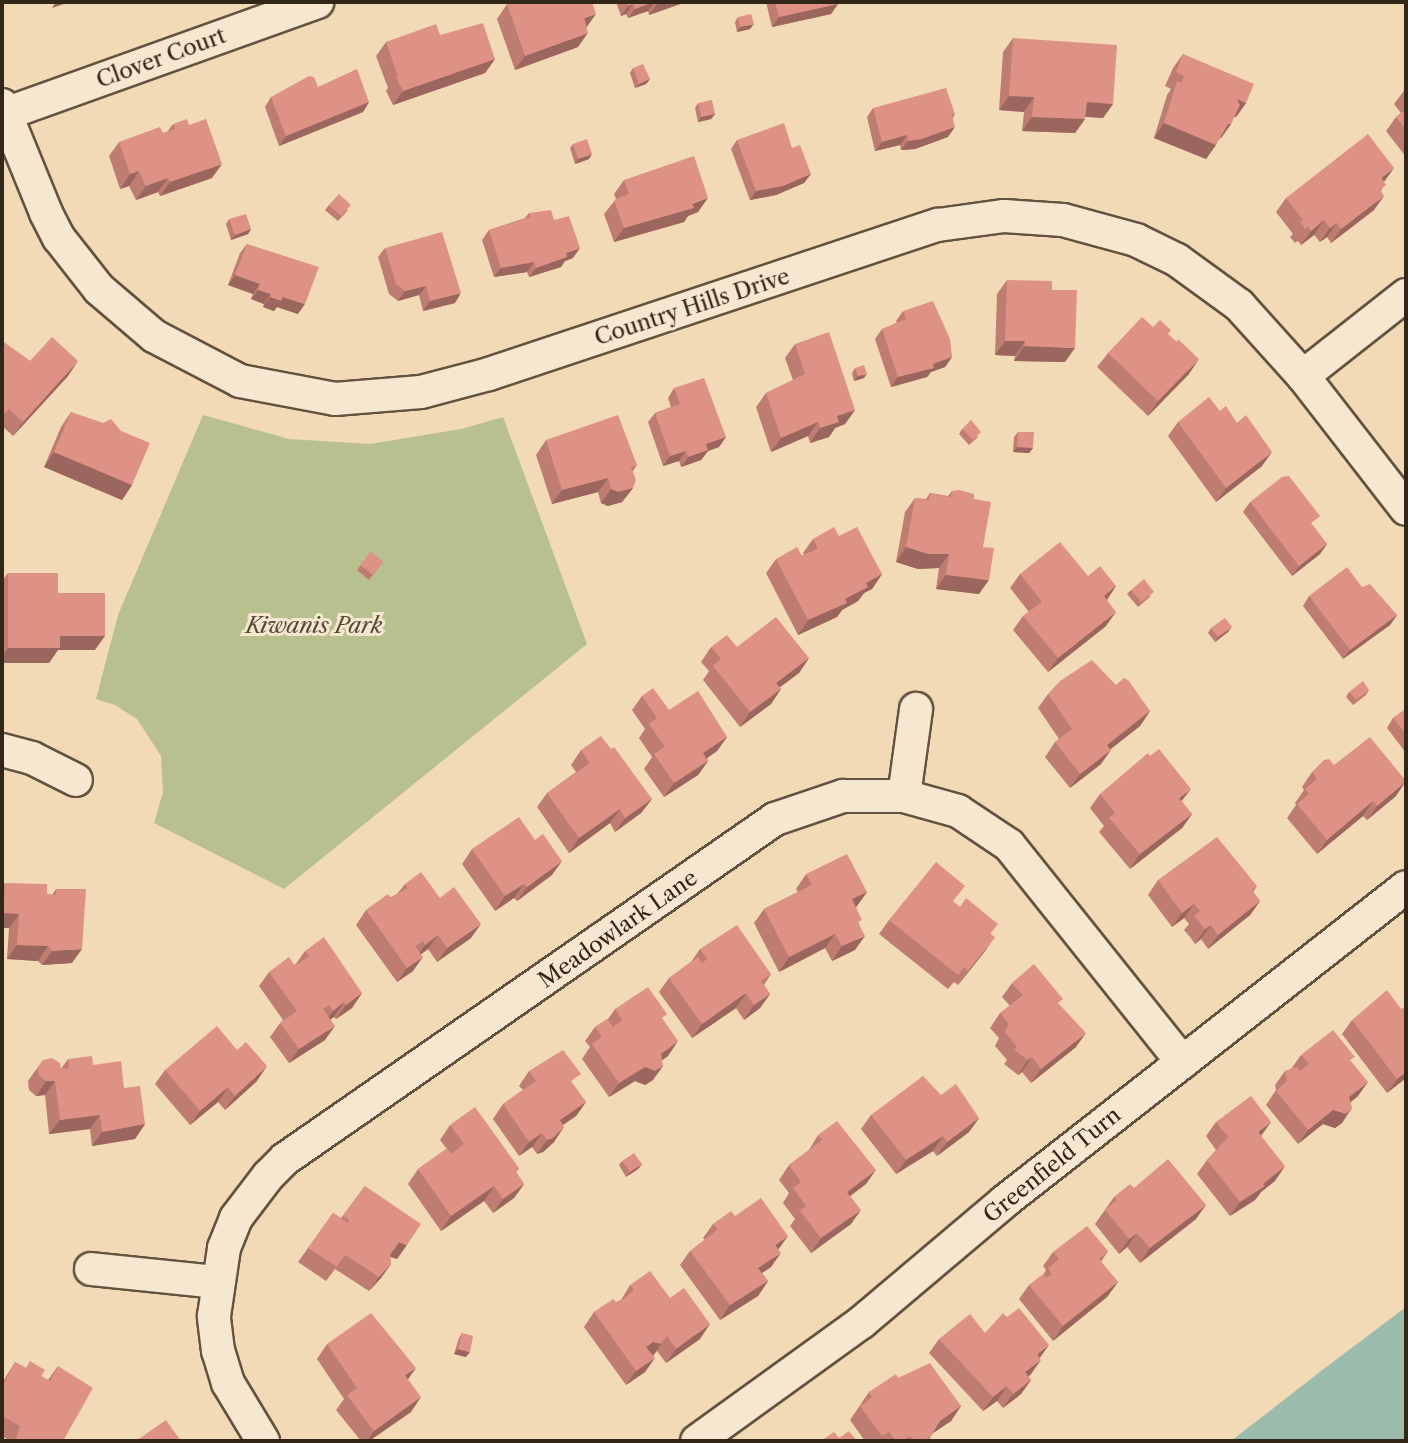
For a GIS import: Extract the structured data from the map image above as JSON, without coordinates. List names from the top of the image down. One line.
{"streets":{"street":["Clover Court","Country Hills Drive","Meadowlark Lane","Greenfield Turn"]},"crossings":[["Clover Court","Country Hills Drive"],["Meadowlark Lane","Greenfield Turn"]],"parks":["Kiwanis Park"]}
